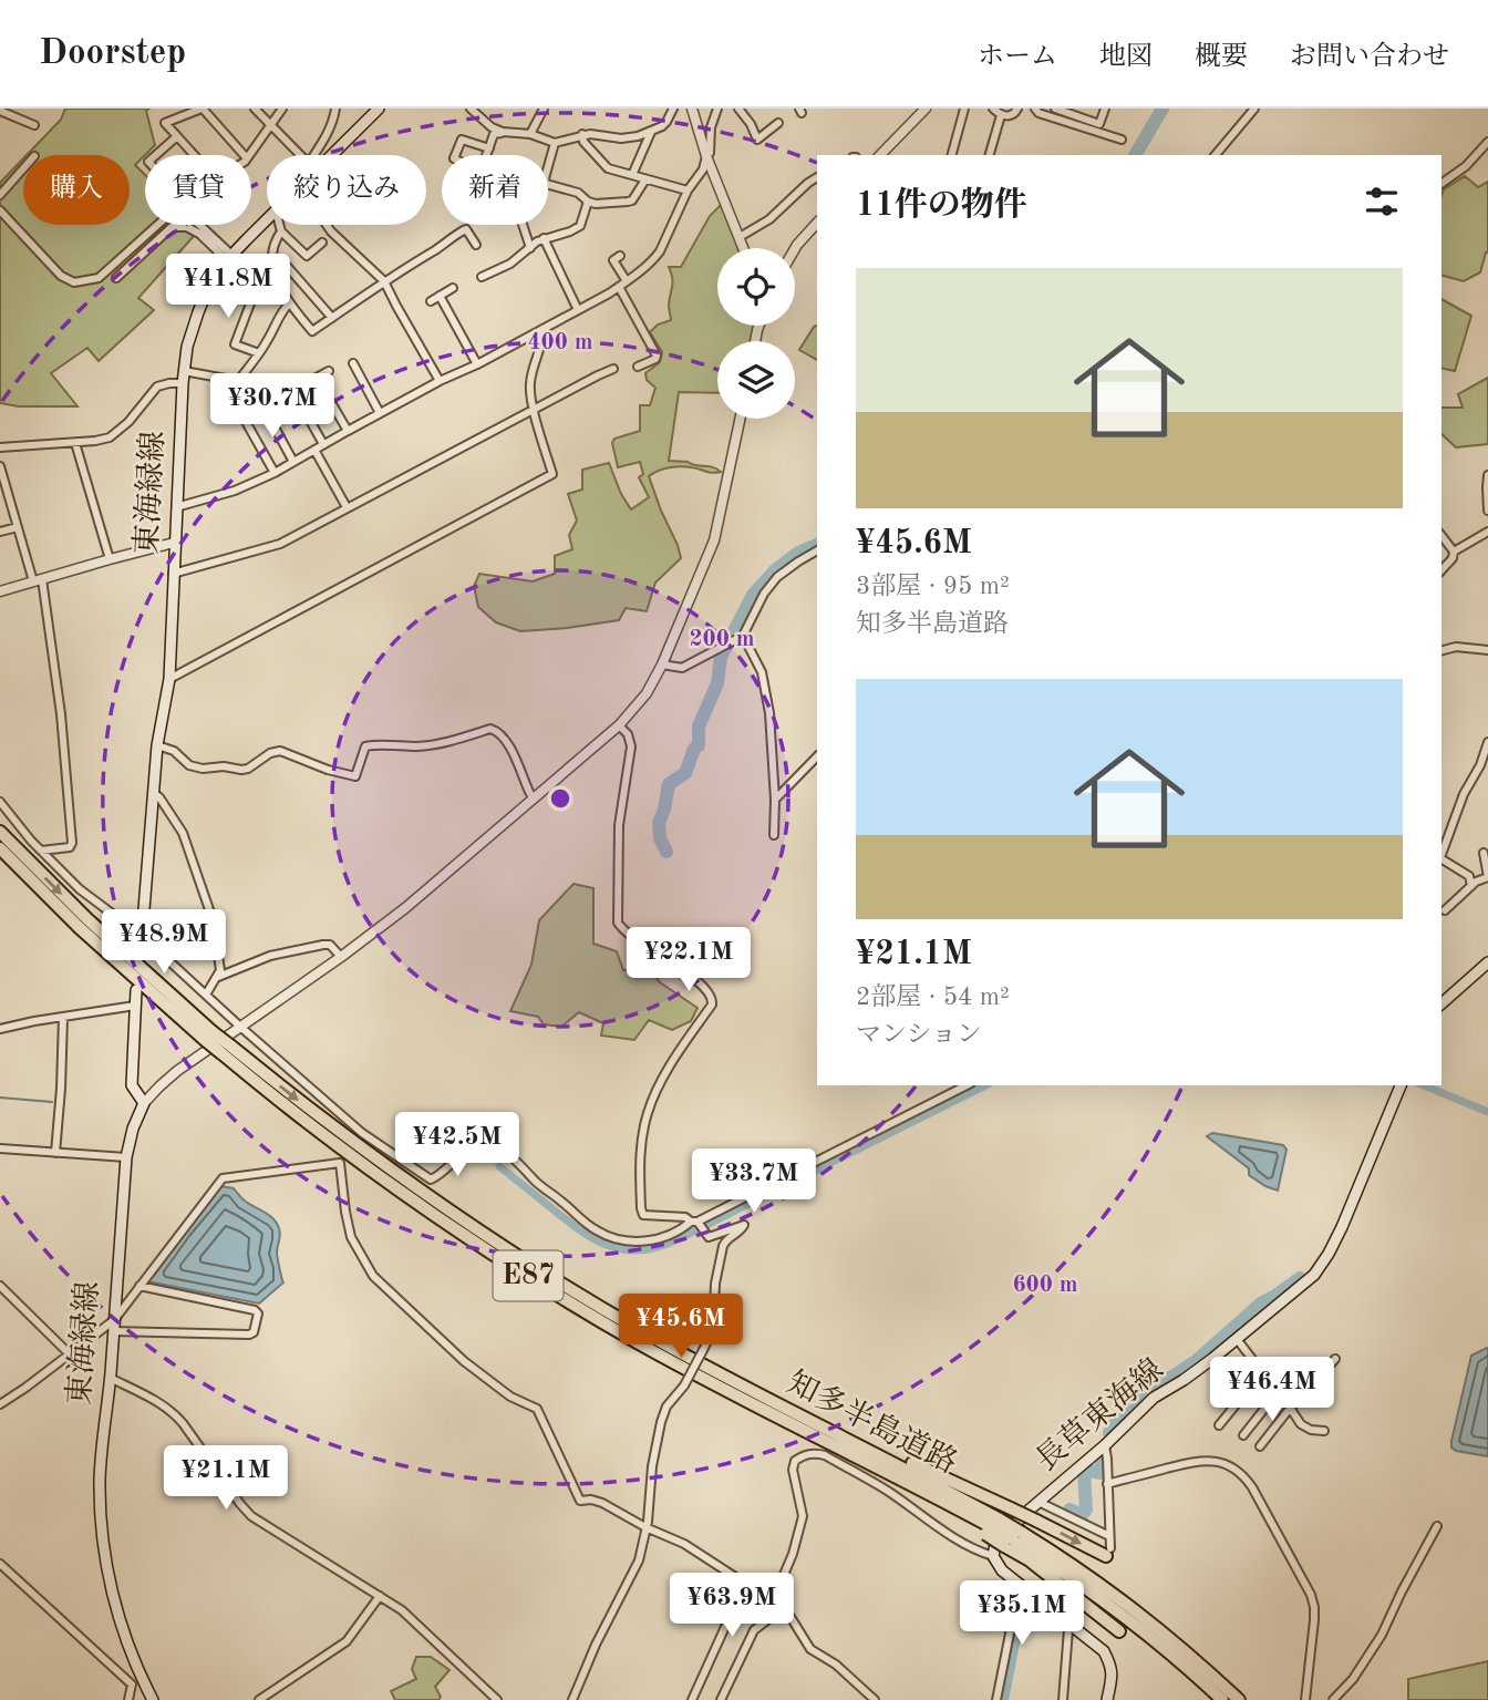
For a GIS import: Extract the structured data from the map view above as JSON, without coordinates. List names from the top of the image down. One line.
{"streets":{"highway":["E87","知多半島道路"],"main road":["東海緑線","長草東海線"]},"page":{"header":"Doorstep","nav":["ホーム","地図","概要","お問い合わせ"],"chip":["購入","賃貸","絞り込み","新着"],"heading":"11件の物件","list":[{"name":"¥45.6M","note":"3部屋 · 95 m² · 知多半島道路"},{"name":"¥21.1M","note":"2部屋 · 54 m² · マンション"}],"price":["¥41.8M","¥30.7M","¥48.9M","¥22.1M","¥42.5M","¥33.7M","¥45.6M","¥46.4M","¥21.1M","¥63.9M","¥35.1M"]},"rings":["400 m","200 m","600 m"]}
